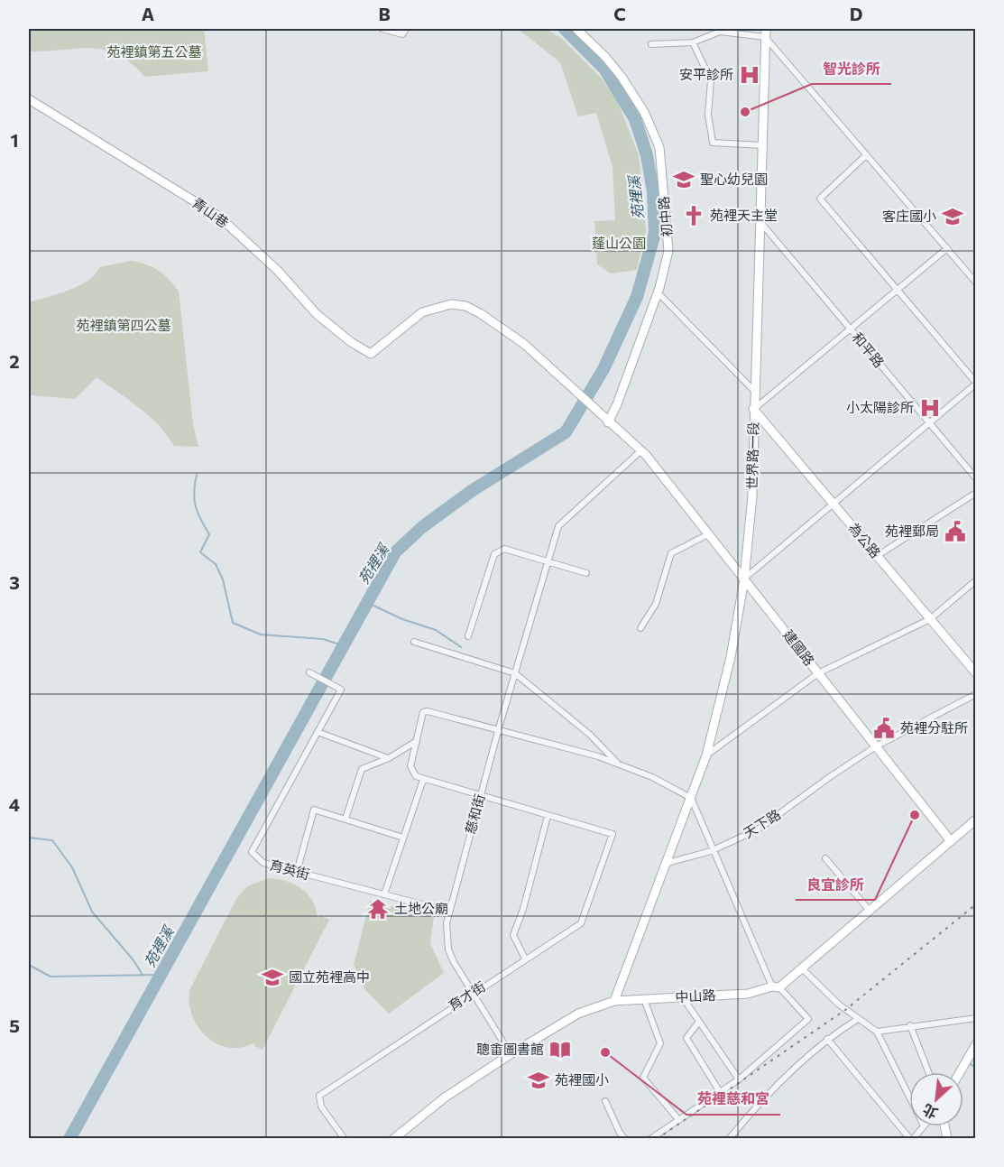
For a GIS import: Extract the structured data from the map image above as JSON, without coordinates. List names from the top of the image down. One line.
{"streets":{"street":["青山巷","初中路","和平路","世界路一段","為公路","建國路","慈和街","天下路","育英街","育才街","中山路"]},"crossings":[["青山巷","建國路"],["初中路","建國路"],["和平路","世界路一段"],["世界路一段","為公路"],["世界路一段","建國路"],["世界路一段","天下路"],["建國路","慈和街"],["建國路","天下路"],["建國路","中山路"],["慈和街","育英街"],["慈和街","育才街"],["慈和街","中山路"]],"water":["苑裡溪"],"parks":["苑裡鎮第五公墓","蓬山公園","苑裡鎮第四公墓"],"places":{"hospital":["安平診所","小太陽診所"],"other":["智光診所","良宜診所","苑裡慈和宮"],"school or university":["聖心幼兒園","客庄國小","國立苑裡高中","苑裡國小"],"church":["苑裡天主堂"],"public building":["苑裡郵局","苑裡分駐所"],"temple":["土地公廟"],"library":["聰畬圖書館"]},"north":"bottom left","grid":{"columns":["A","B","C","D"],"rows":["1","2","3","4","5"]}}
